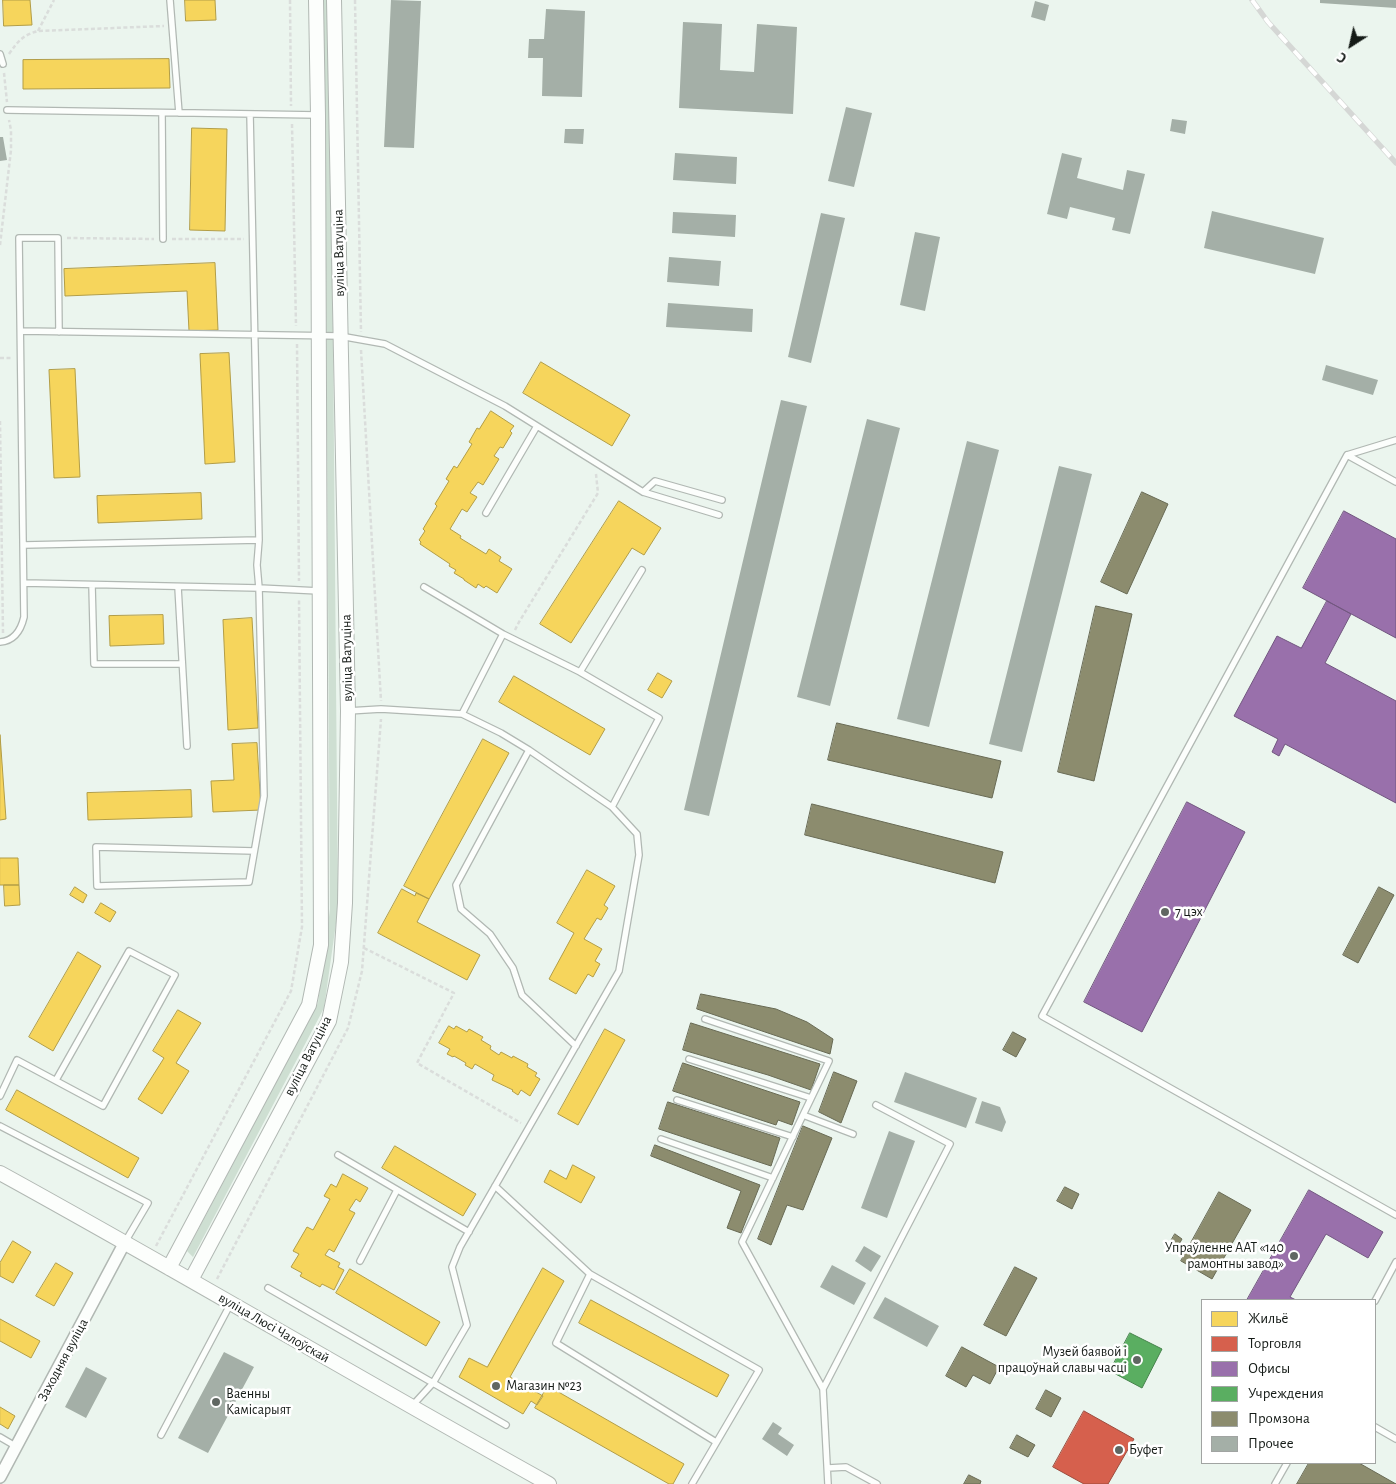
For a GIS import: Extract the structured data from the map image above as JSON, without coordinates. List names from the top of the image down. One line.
{"streets":{"street":["вуліца Ватуціна","вуліца Люсі Чалоўскай","Заходняя вуліца"]},"crossings":[["вуліца Ватуціна","вуліца Люсі Чалоўскай"],["вуліца Люсі Чалоўскай","Заходняя вуліца"]],"places":["7 цэх","Упраўленне ААТ «140 рамонтны завод»","Музей баявой і працоўнай славы часці","Магазин №23","Ваенны Камісарыят","Буфет"],"legend":["Жильё","Торговля","Офисы","Учреждения","Промзона","Прочее"],"north":"bottom left"}
